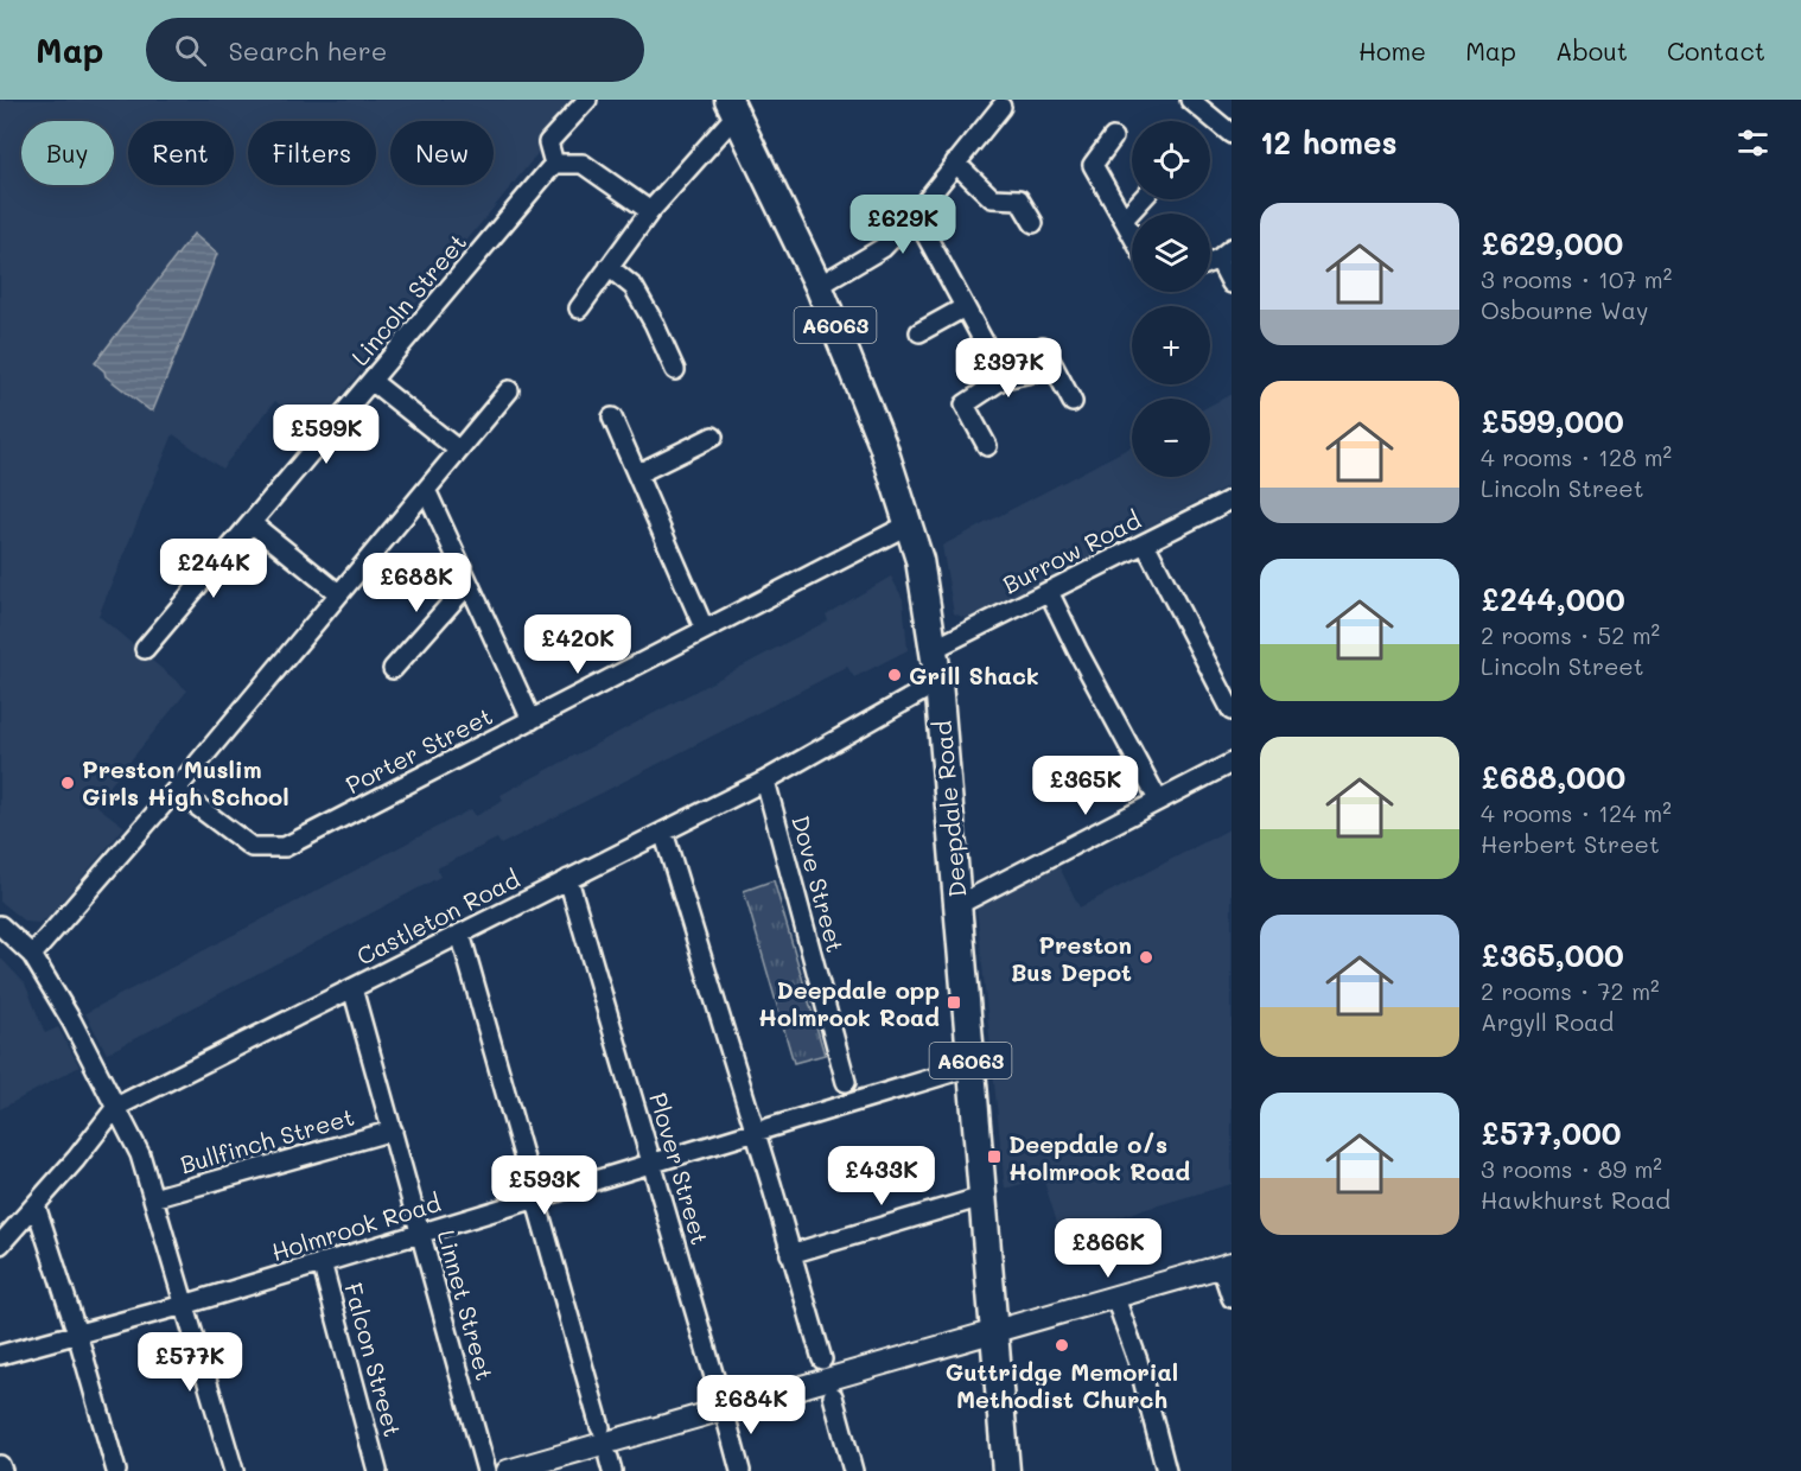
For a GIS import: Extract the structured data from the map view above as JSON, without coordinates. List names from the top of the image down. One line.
{"streets":{"main road":["A6063","Deepdale Road"],"street":["Lincoln Street","Burrow Road","Porter Street","Dove Street","Castleton Road","Bullfinch Street","Plover Street","Holmrook Road","Linnet Street","Falcon Street"]},"crossings":[["Burrow Road","Deepdale Road"],["Porter Street","Deepdale Road"],["Deepdale Road","Castleton Road"],["Deepdale Road","Holmrook Road"],["Dove Street","Castleton Road"],["Castleton Road","Plover Street"],["Castleton Road","Linnet Street"],["Bullfinch Street","Linnet Street"],["Plover Street","Holmrook Road"],["Holmrook Road","Linnet Street"],["Holmrook Road","Falcon Street"]],"places":{"other":["Grill Shack","Preston Muslim Girls High School","Preston Bus Depot","Guttridge Memorial Methodist Church"],"transit":["Deepdale opp Holmrook Road","Deepdale o/s Holmrook Road"]},"page":{"header":"Map","search":"Search here","nav":["Home","Map","About","Contact"],"heading":"12 homes","map_buttons":["+","−"],"chip":["Buy","Rent","Filters","New"],"list":[{"name":"£629,000","note":"3 rooms · 107 m² · Osbourne Way"},{"name":"£599,000","note":"4 rooms · 128 m² · Lincoln Street"},{"name":"£244,000","note":"2 rooms · 52 m² · Lincoln Street"},{"name":"£688,000","note":"4 rooms · 124 m² · Herbert Street"},{"name":"£365,000","note":"2 rooms · 72 m² · Argyll Road"},{"name":"£577,000","note":"3 rooms · 89 m² · Hawkhurst Road"}],"price":["£629K","£397K","£599K","£244K","£688K","£420K","£365K","£433K","£593K","£866K","£577K","£684K"]}}
